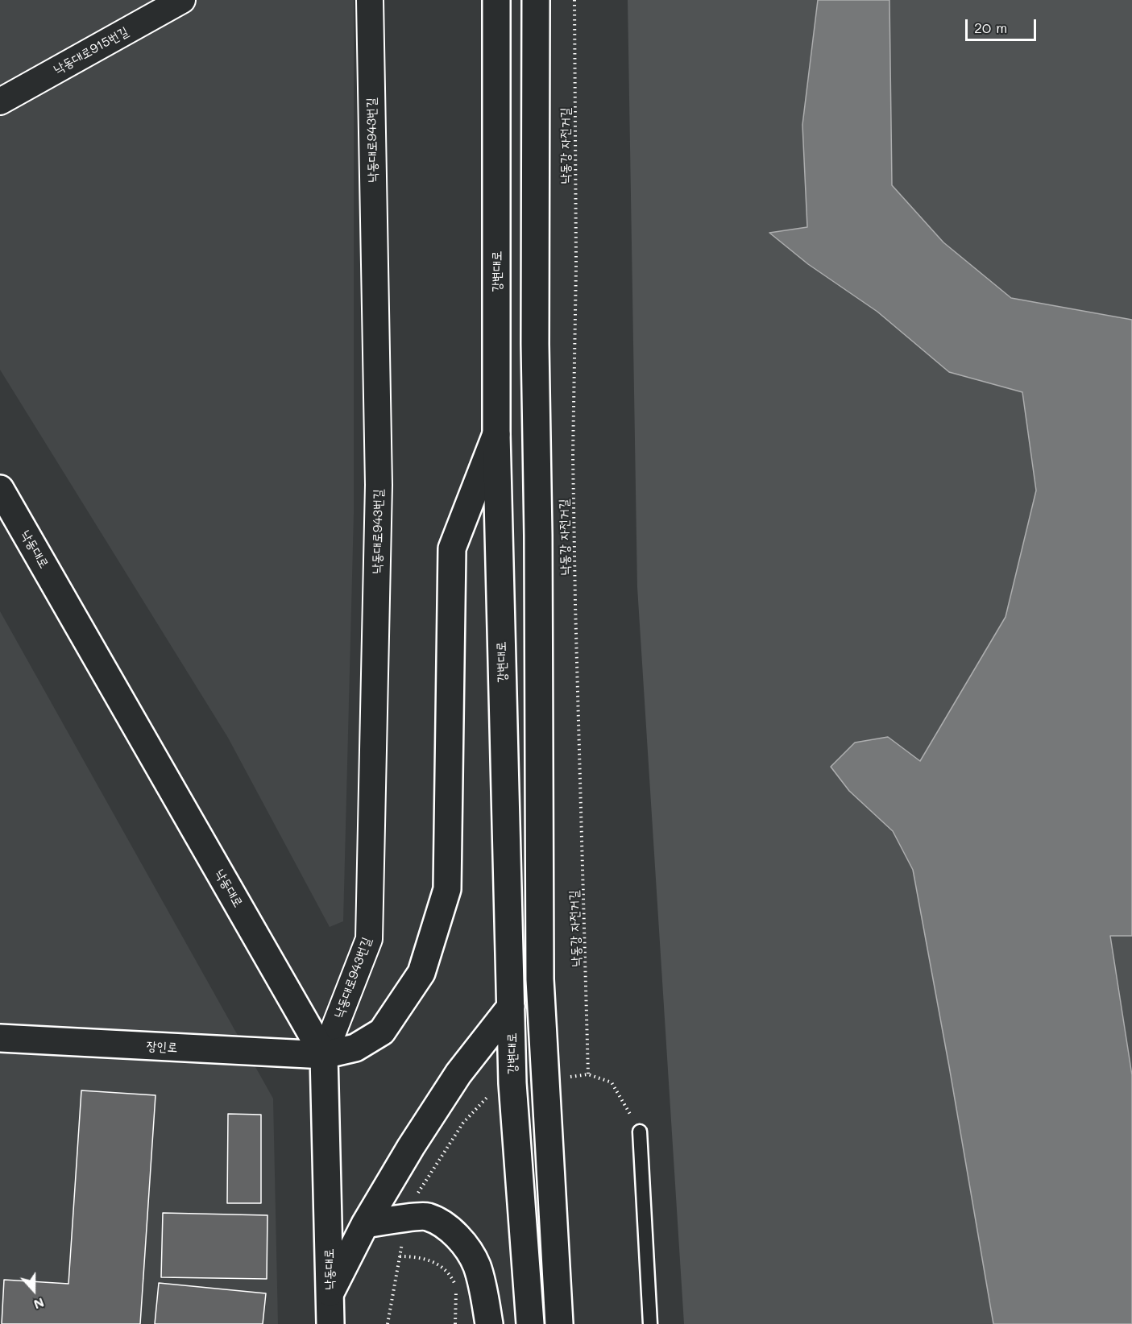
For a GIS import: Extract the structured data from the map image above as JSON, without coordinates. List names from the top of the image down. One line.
{"streets":{"main road":["강변대로","낙동대로","장인로"],"street":["낙동대로915번길","낙동대로943번길"],"path":["낙동강 자전거길"]},"crossings":[["낙동대로943번길","낙동대로"],["낙동대로943번길","장인로"],["강변대로","장인로"],["낙동대로","장인로"]],"scale_bar":"20 m","north":"bottom"}
